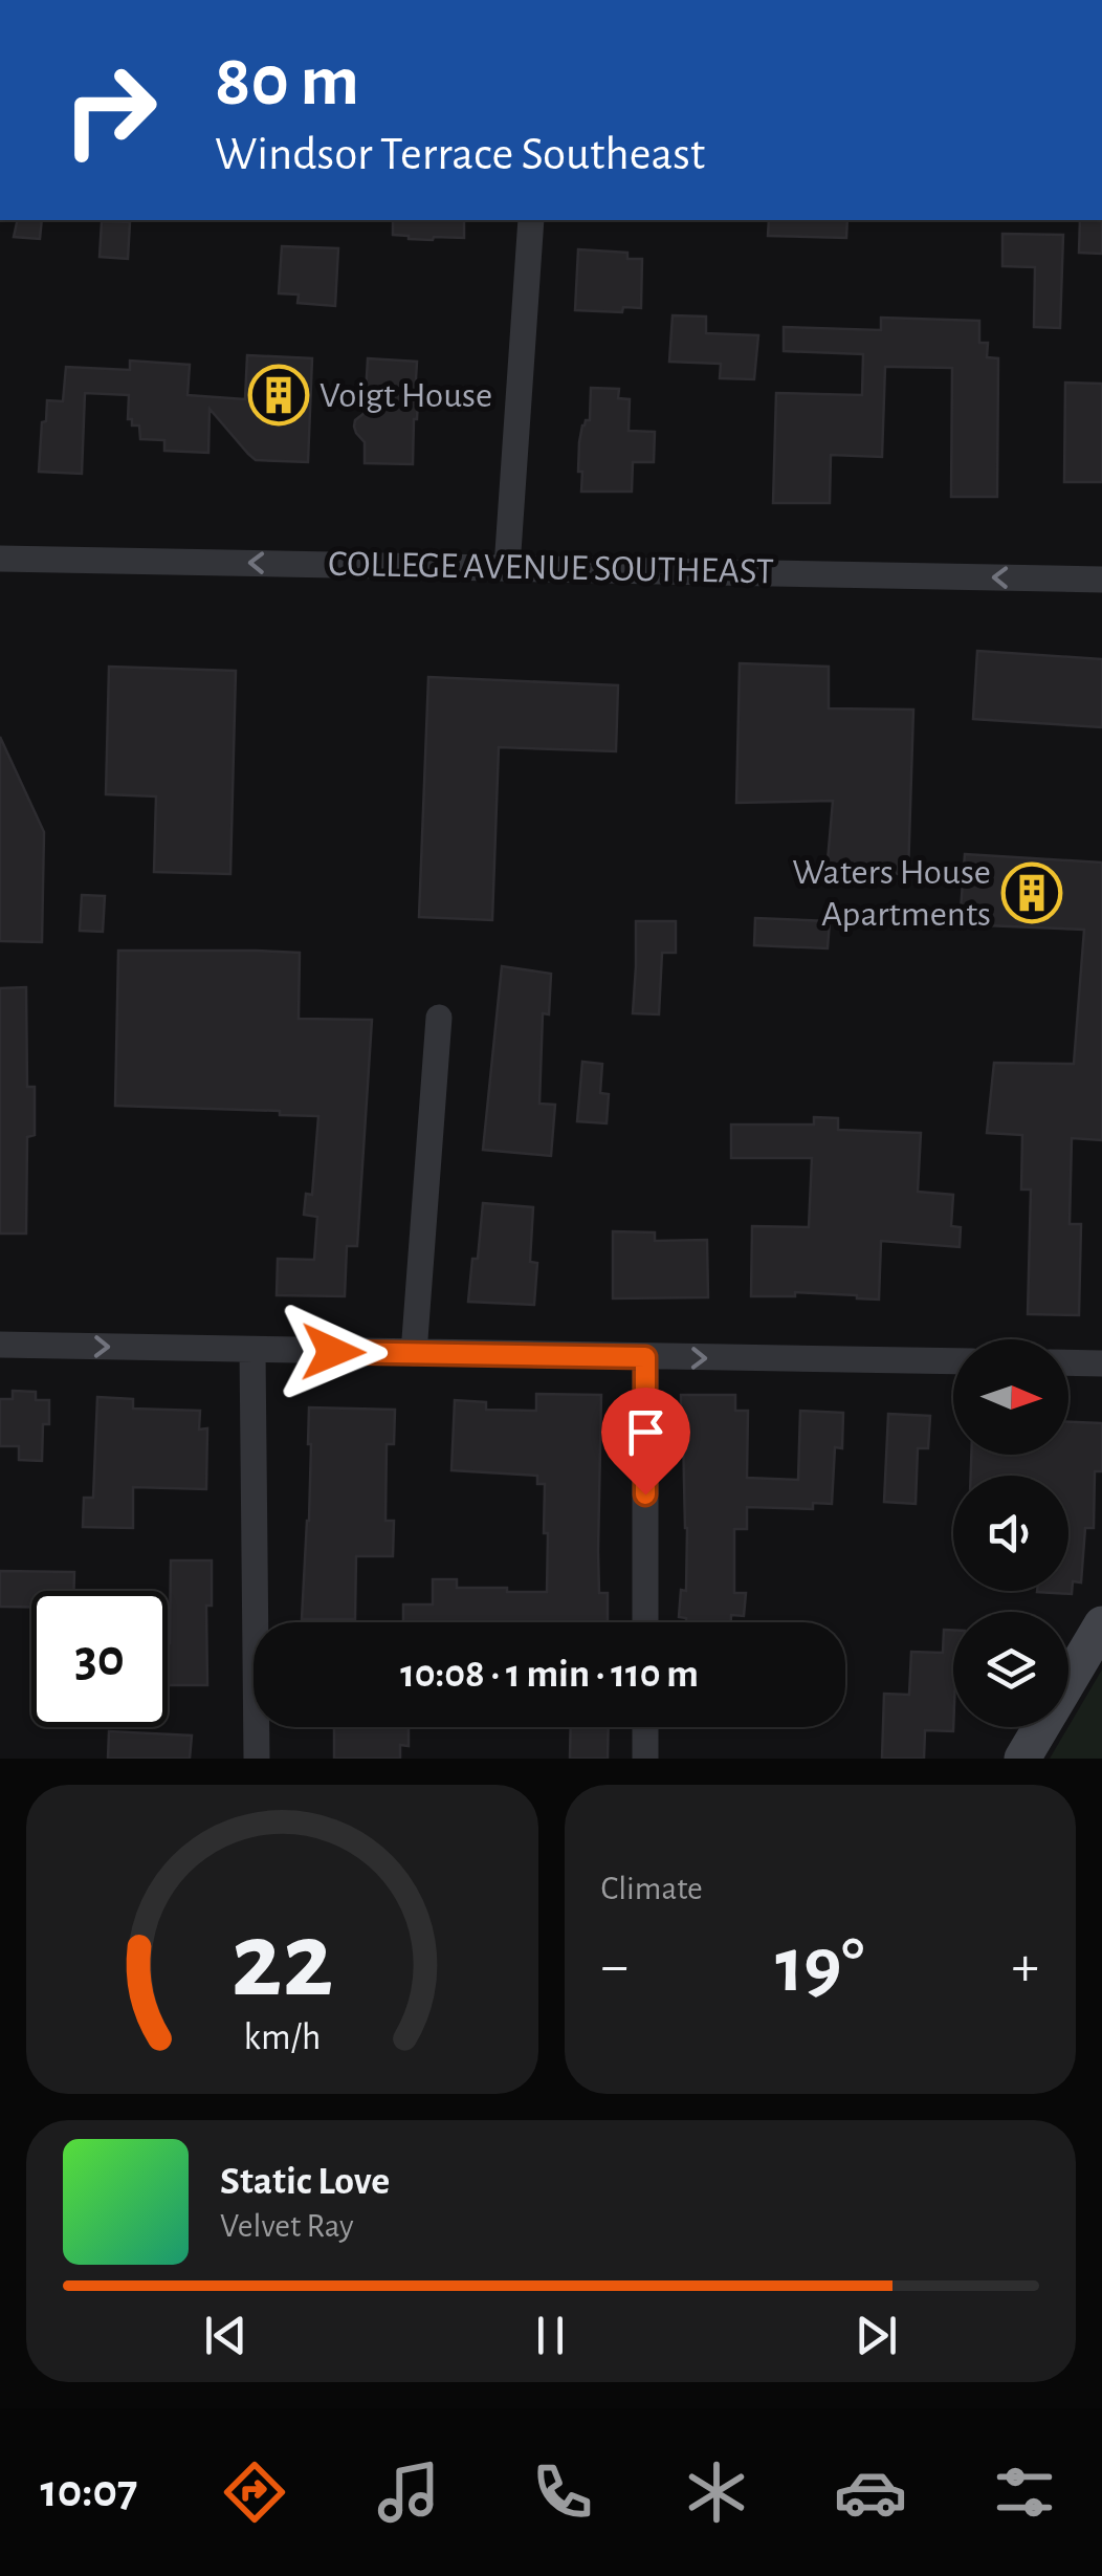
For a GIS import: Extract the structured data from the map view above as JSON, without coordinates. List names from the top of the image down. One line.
{"streets":{"street":["COLLEGE AVENUE SOUTHEAST"]},"one_way":["COLLEGE AVENUE SOUTHEAST"],"places":{"building":["Voigt House","Waters House Apartments"]},"north":"right","page":{"turn":["80 m","Windsor Terrace Southeast"],"limit":"30","trip":"10:08 · 1 min · 110 m","tile":"Climate","heat":["−","19°","+"],"song":["Static Love","Velvet Ray"],"tabs":"10:07","gauge":["22","km/h"]}}
